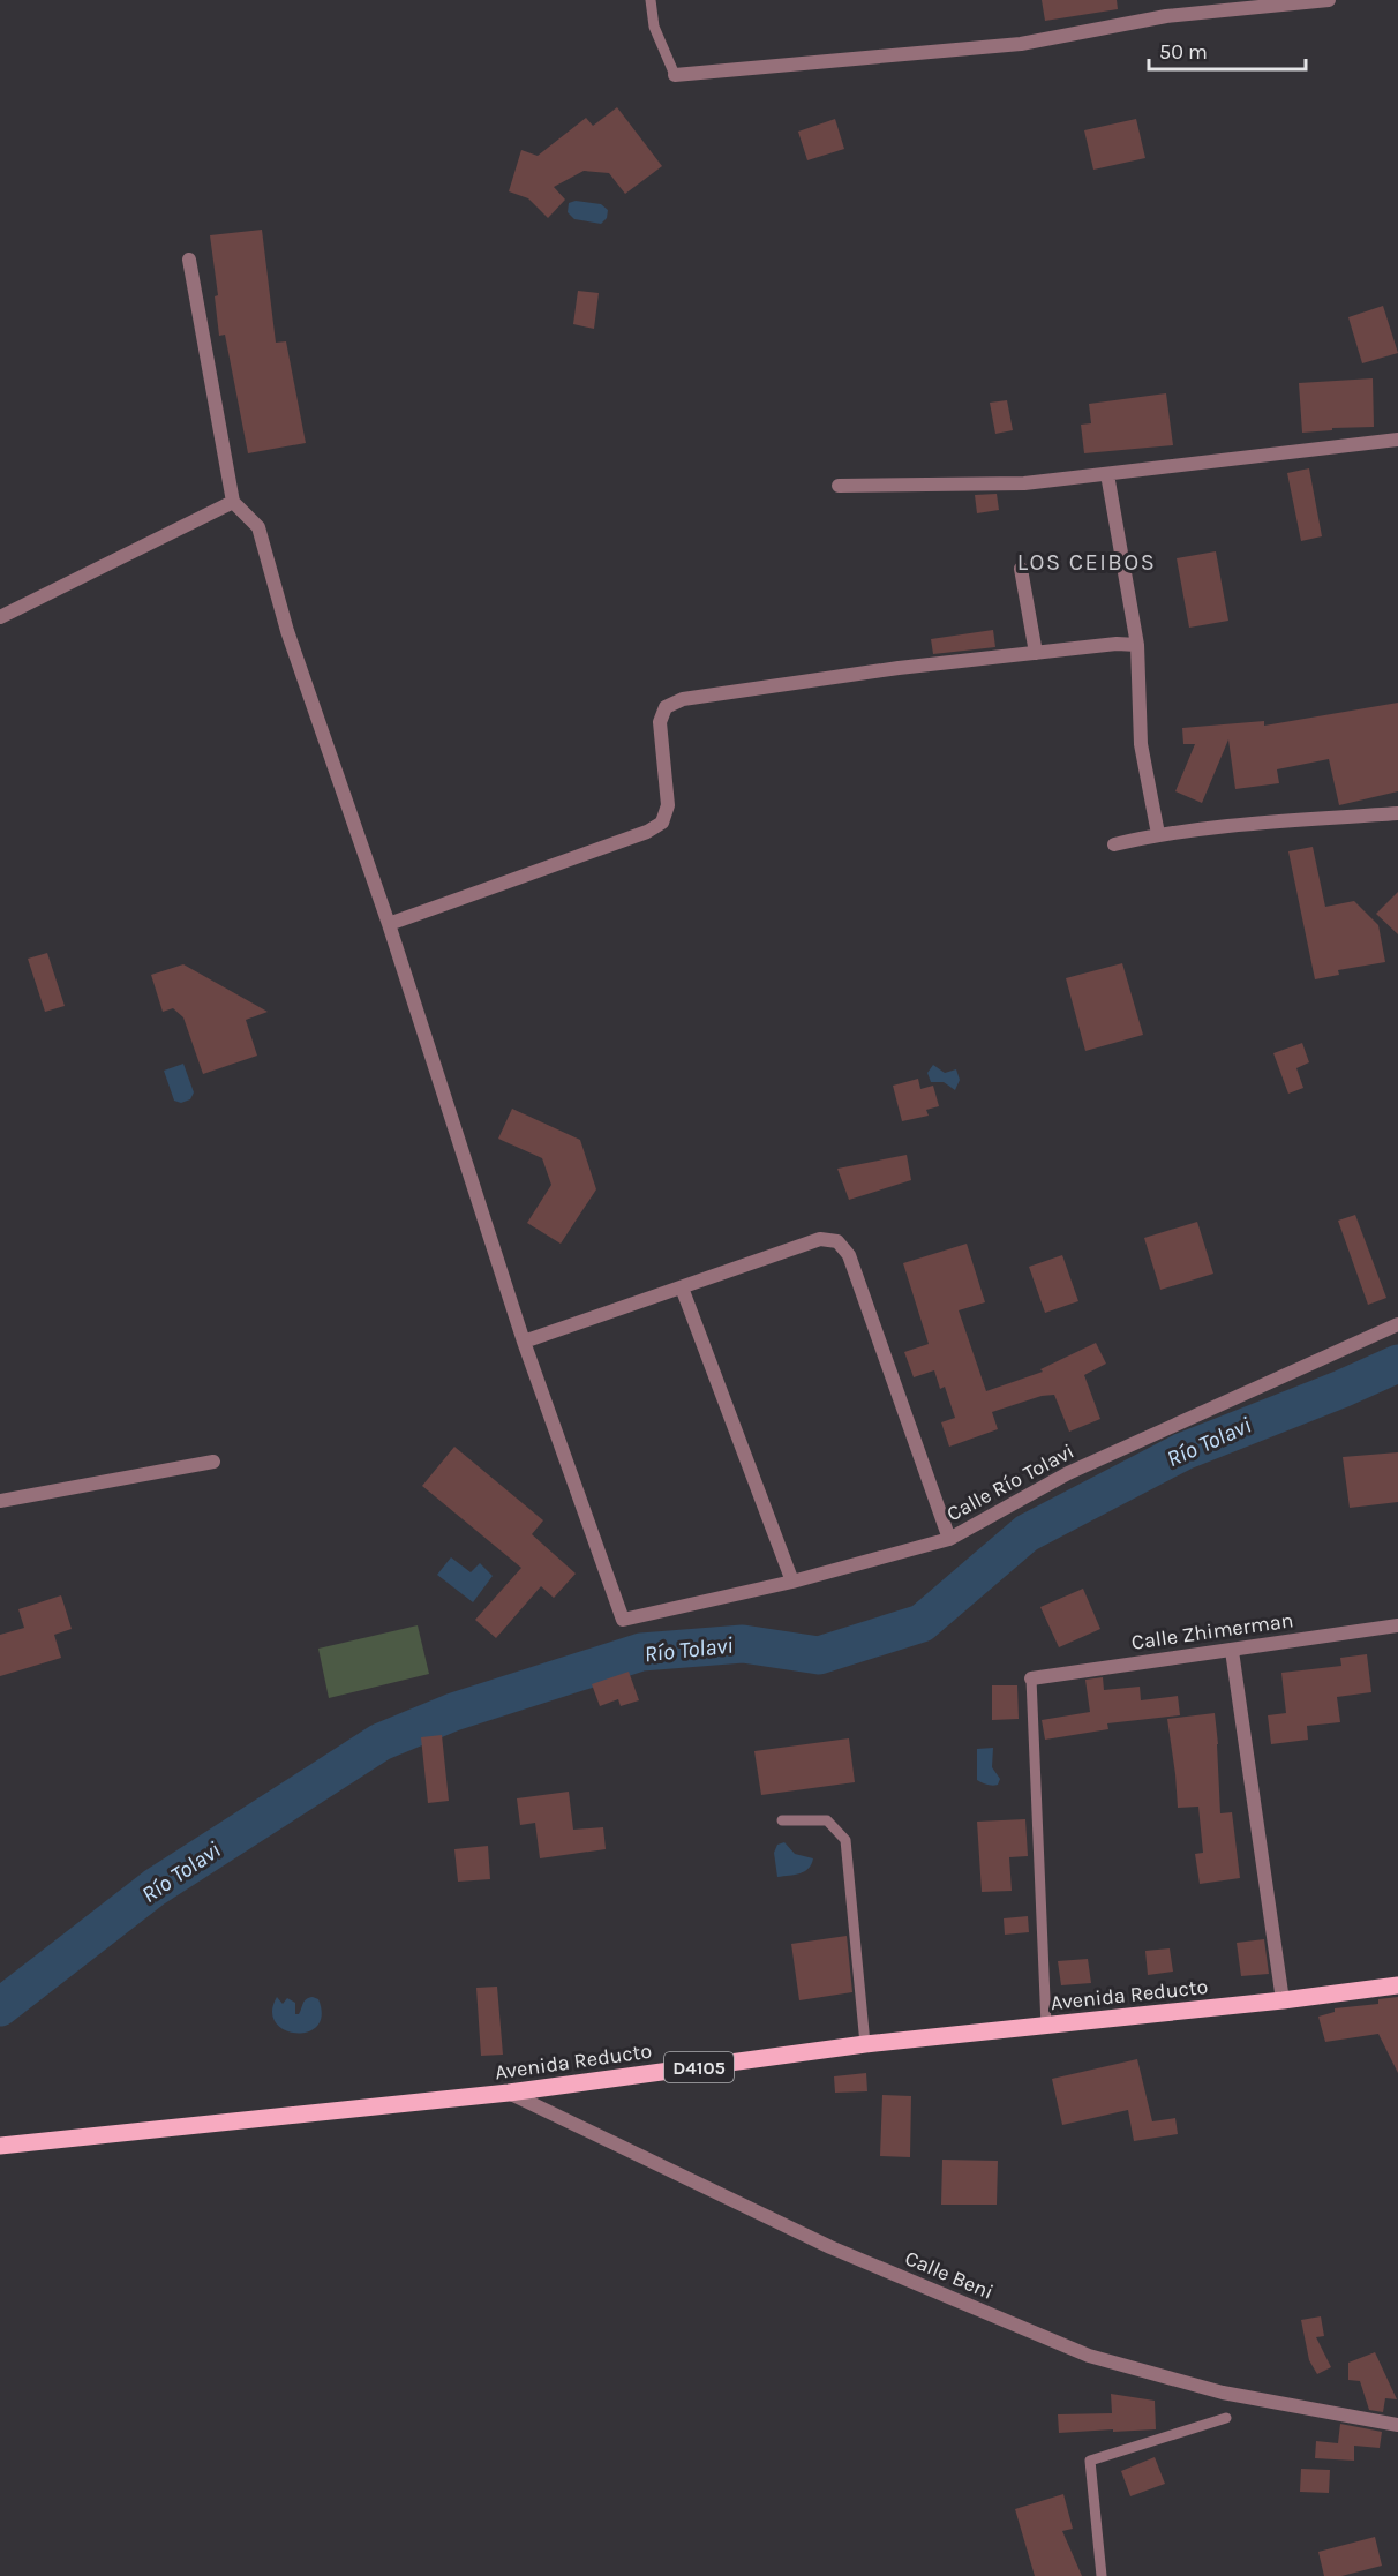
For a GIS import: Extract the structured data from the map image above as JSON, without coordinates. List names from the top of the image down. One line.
{"streets":{"main road":["Avenida Reducto","D4105"],"street":["Calle Río Tolavi","Calle Zhimerman","Calle Beni"]},"crossings":[["Avenida Reducto","Calle Beni"]],"districts":["LOS CEIBOS"],"water":["Río Tolavi"],"scale_bar":"50 m"}
